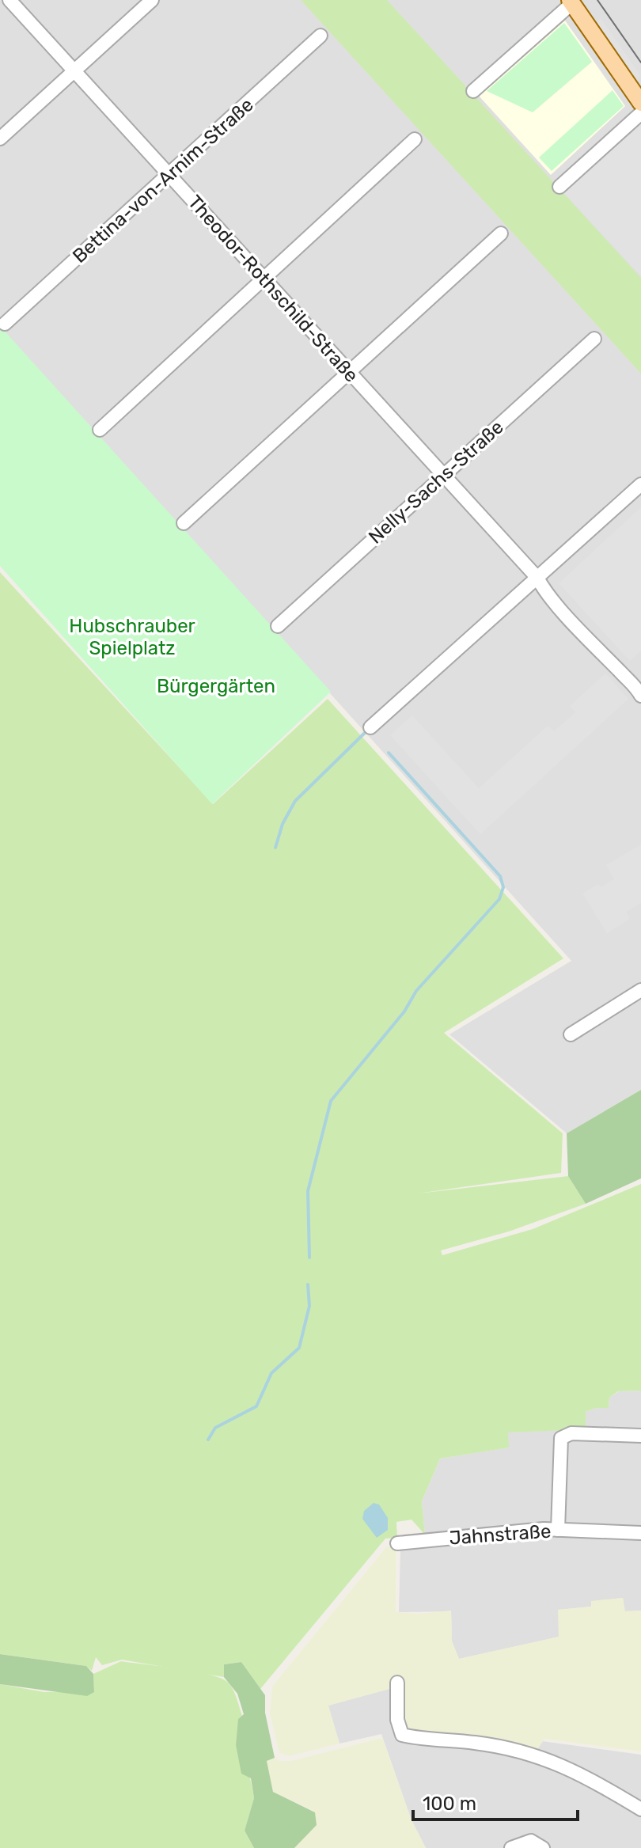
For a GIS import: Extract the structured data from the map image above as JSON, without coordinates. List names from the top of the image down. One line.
{"streets":{"street":["Bettina-von-Arnim-Straße","Theodor-Rothschild-Straße","Nelly-Sachs-Straße","Jahnstraße"]},"crossings":[["Bettina-von-Arnim-Straße","Theodor-Rothschild-Straße"],["Theodor-Rothschild-Straße","Nelly-Sachs-Straße"]],"parks":["Hubschrauber Spielplatz","Bürgergärten"],"scale_bar":"100 m"}
